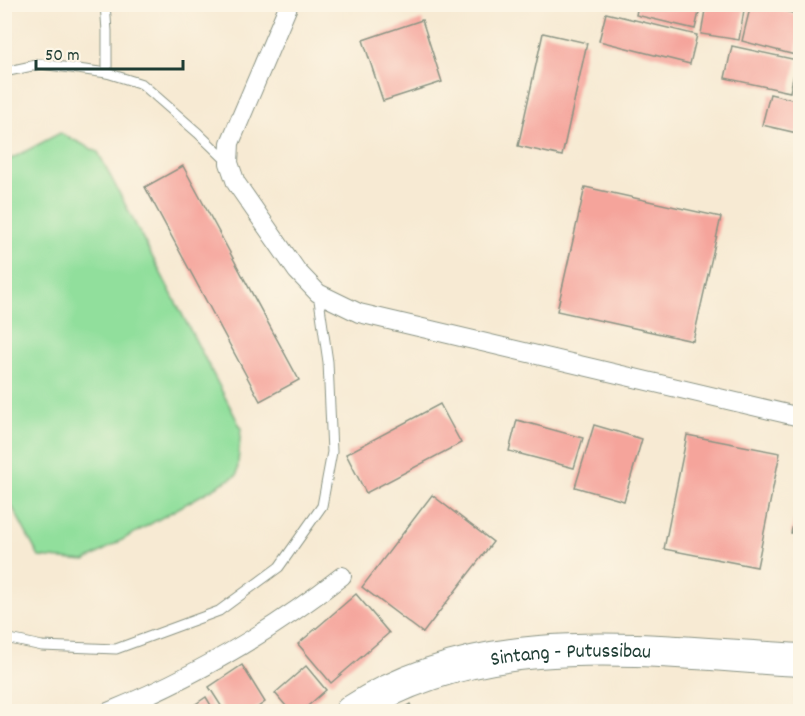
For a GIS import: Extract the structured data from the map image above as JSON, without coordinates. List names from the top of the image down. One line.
{"streets":{"highway":["Sintang - Putussibau"]},"scale_bar":"50 m"}
